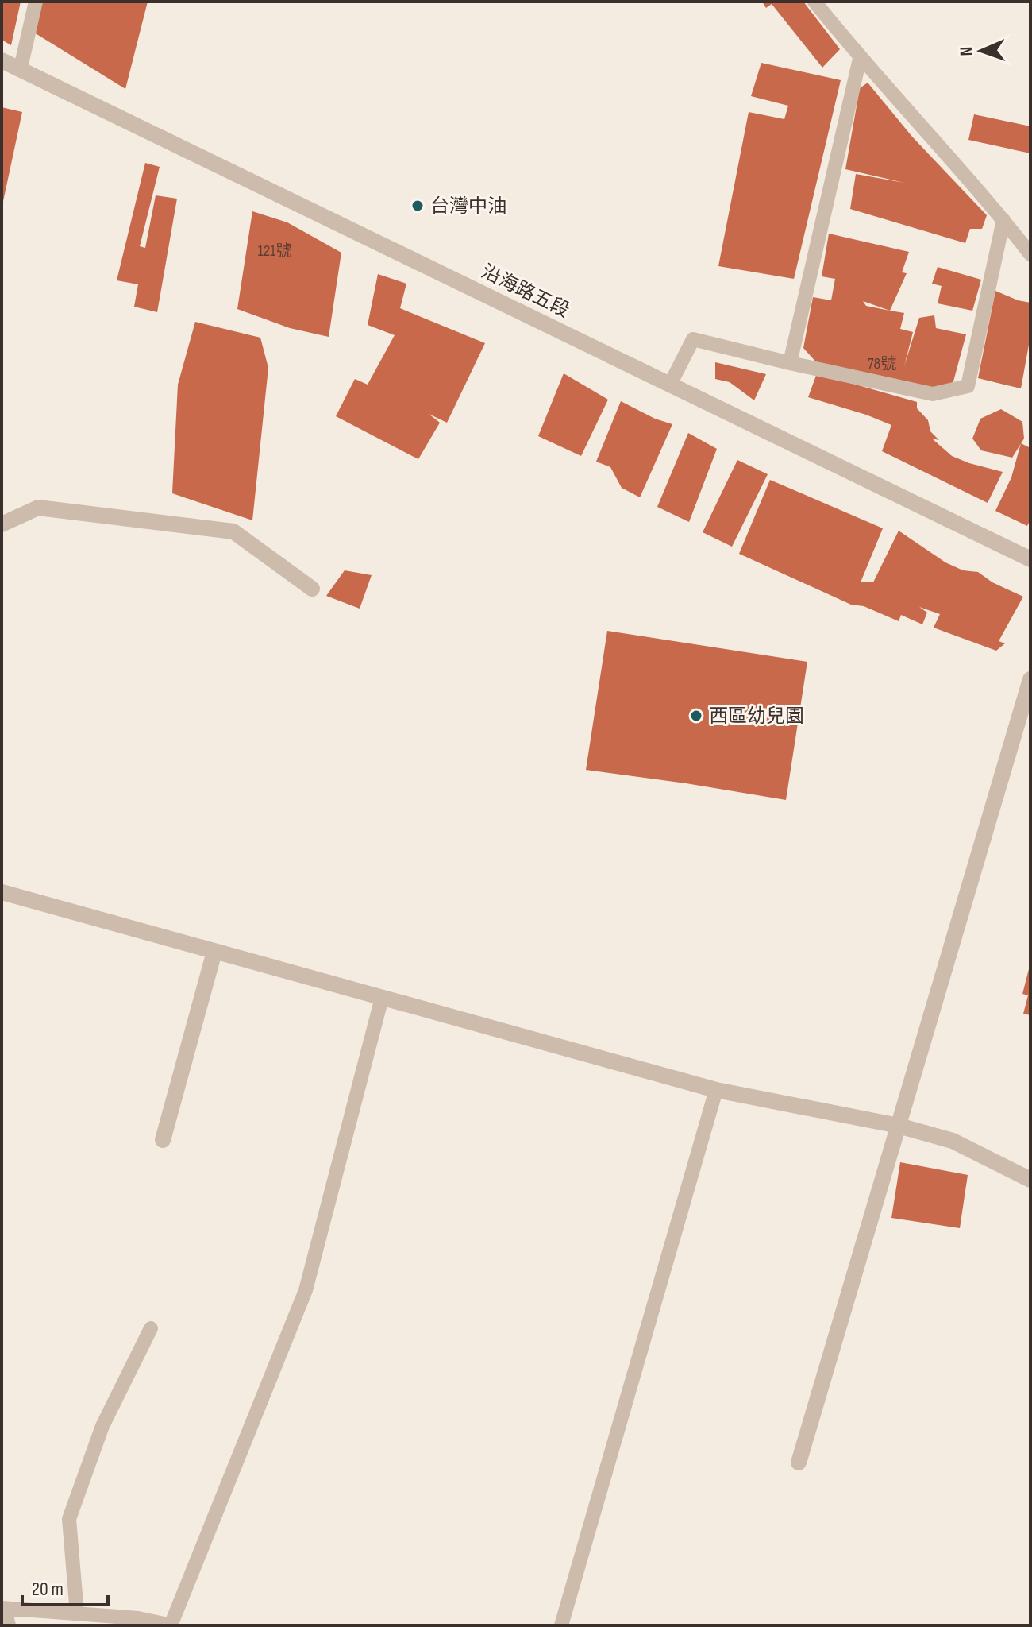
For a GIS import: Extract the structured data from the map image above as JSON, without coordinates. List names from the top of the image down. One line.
{"streets":{"street":["沿海路五段"]},"places":["台灣中油","西區幼兒園"],"house_numbers":["121號","78號"],"scale_bar":"20 m","north":"left"}
